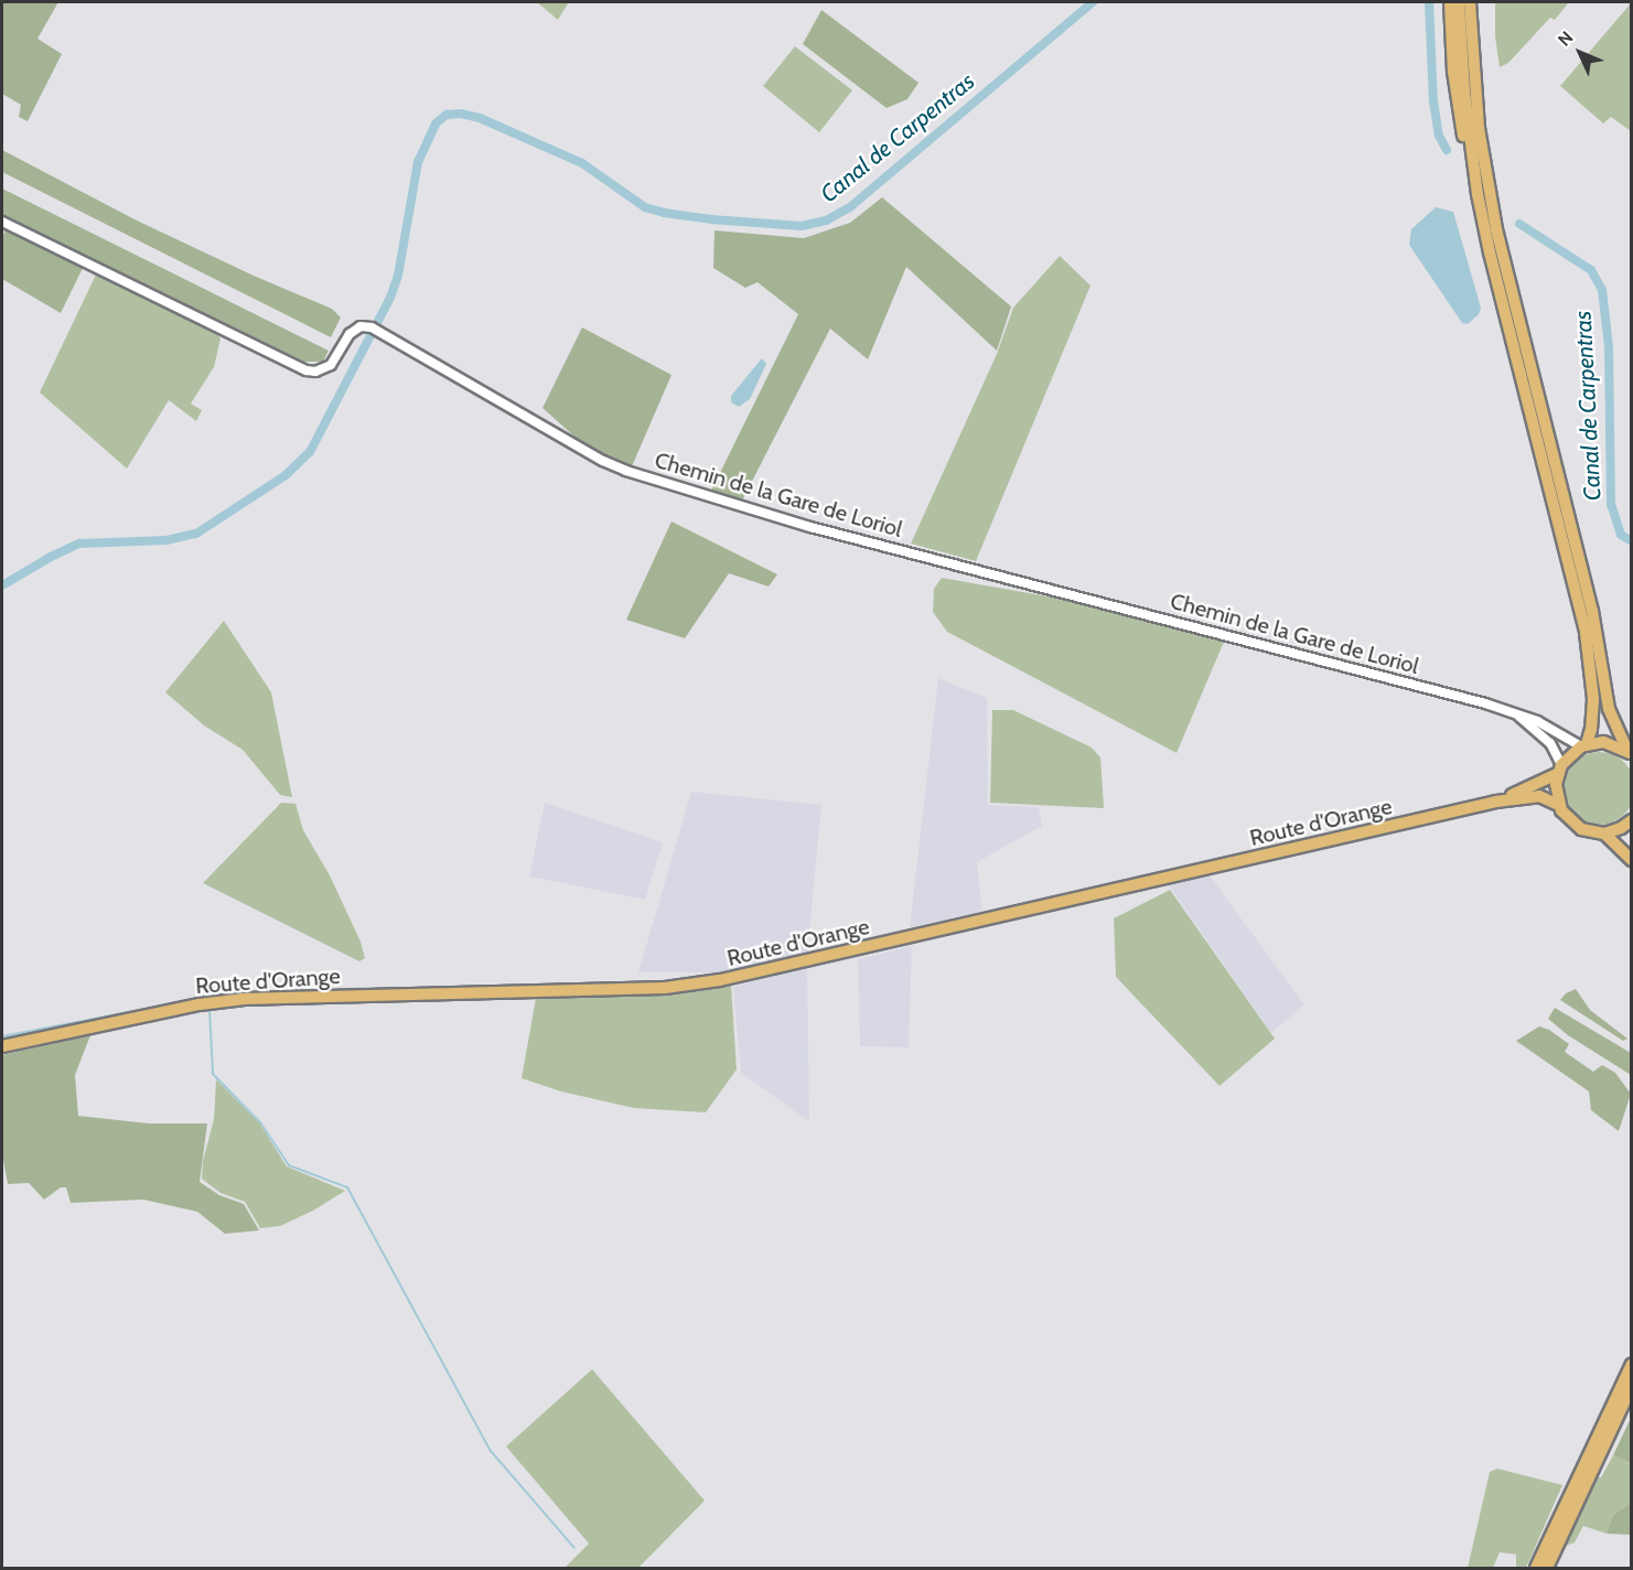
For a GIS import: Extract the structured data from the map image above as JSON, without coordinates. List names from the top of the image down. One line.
{"streets":{"main road":["Route d'Orange"],"street":["Chemin de la Gare de Loriol"]},"crossings":[["Chemin de la Gare de Loriol","Route d'Orange"]],"water":["Canal de Carpentras"],"north":"top left"}
